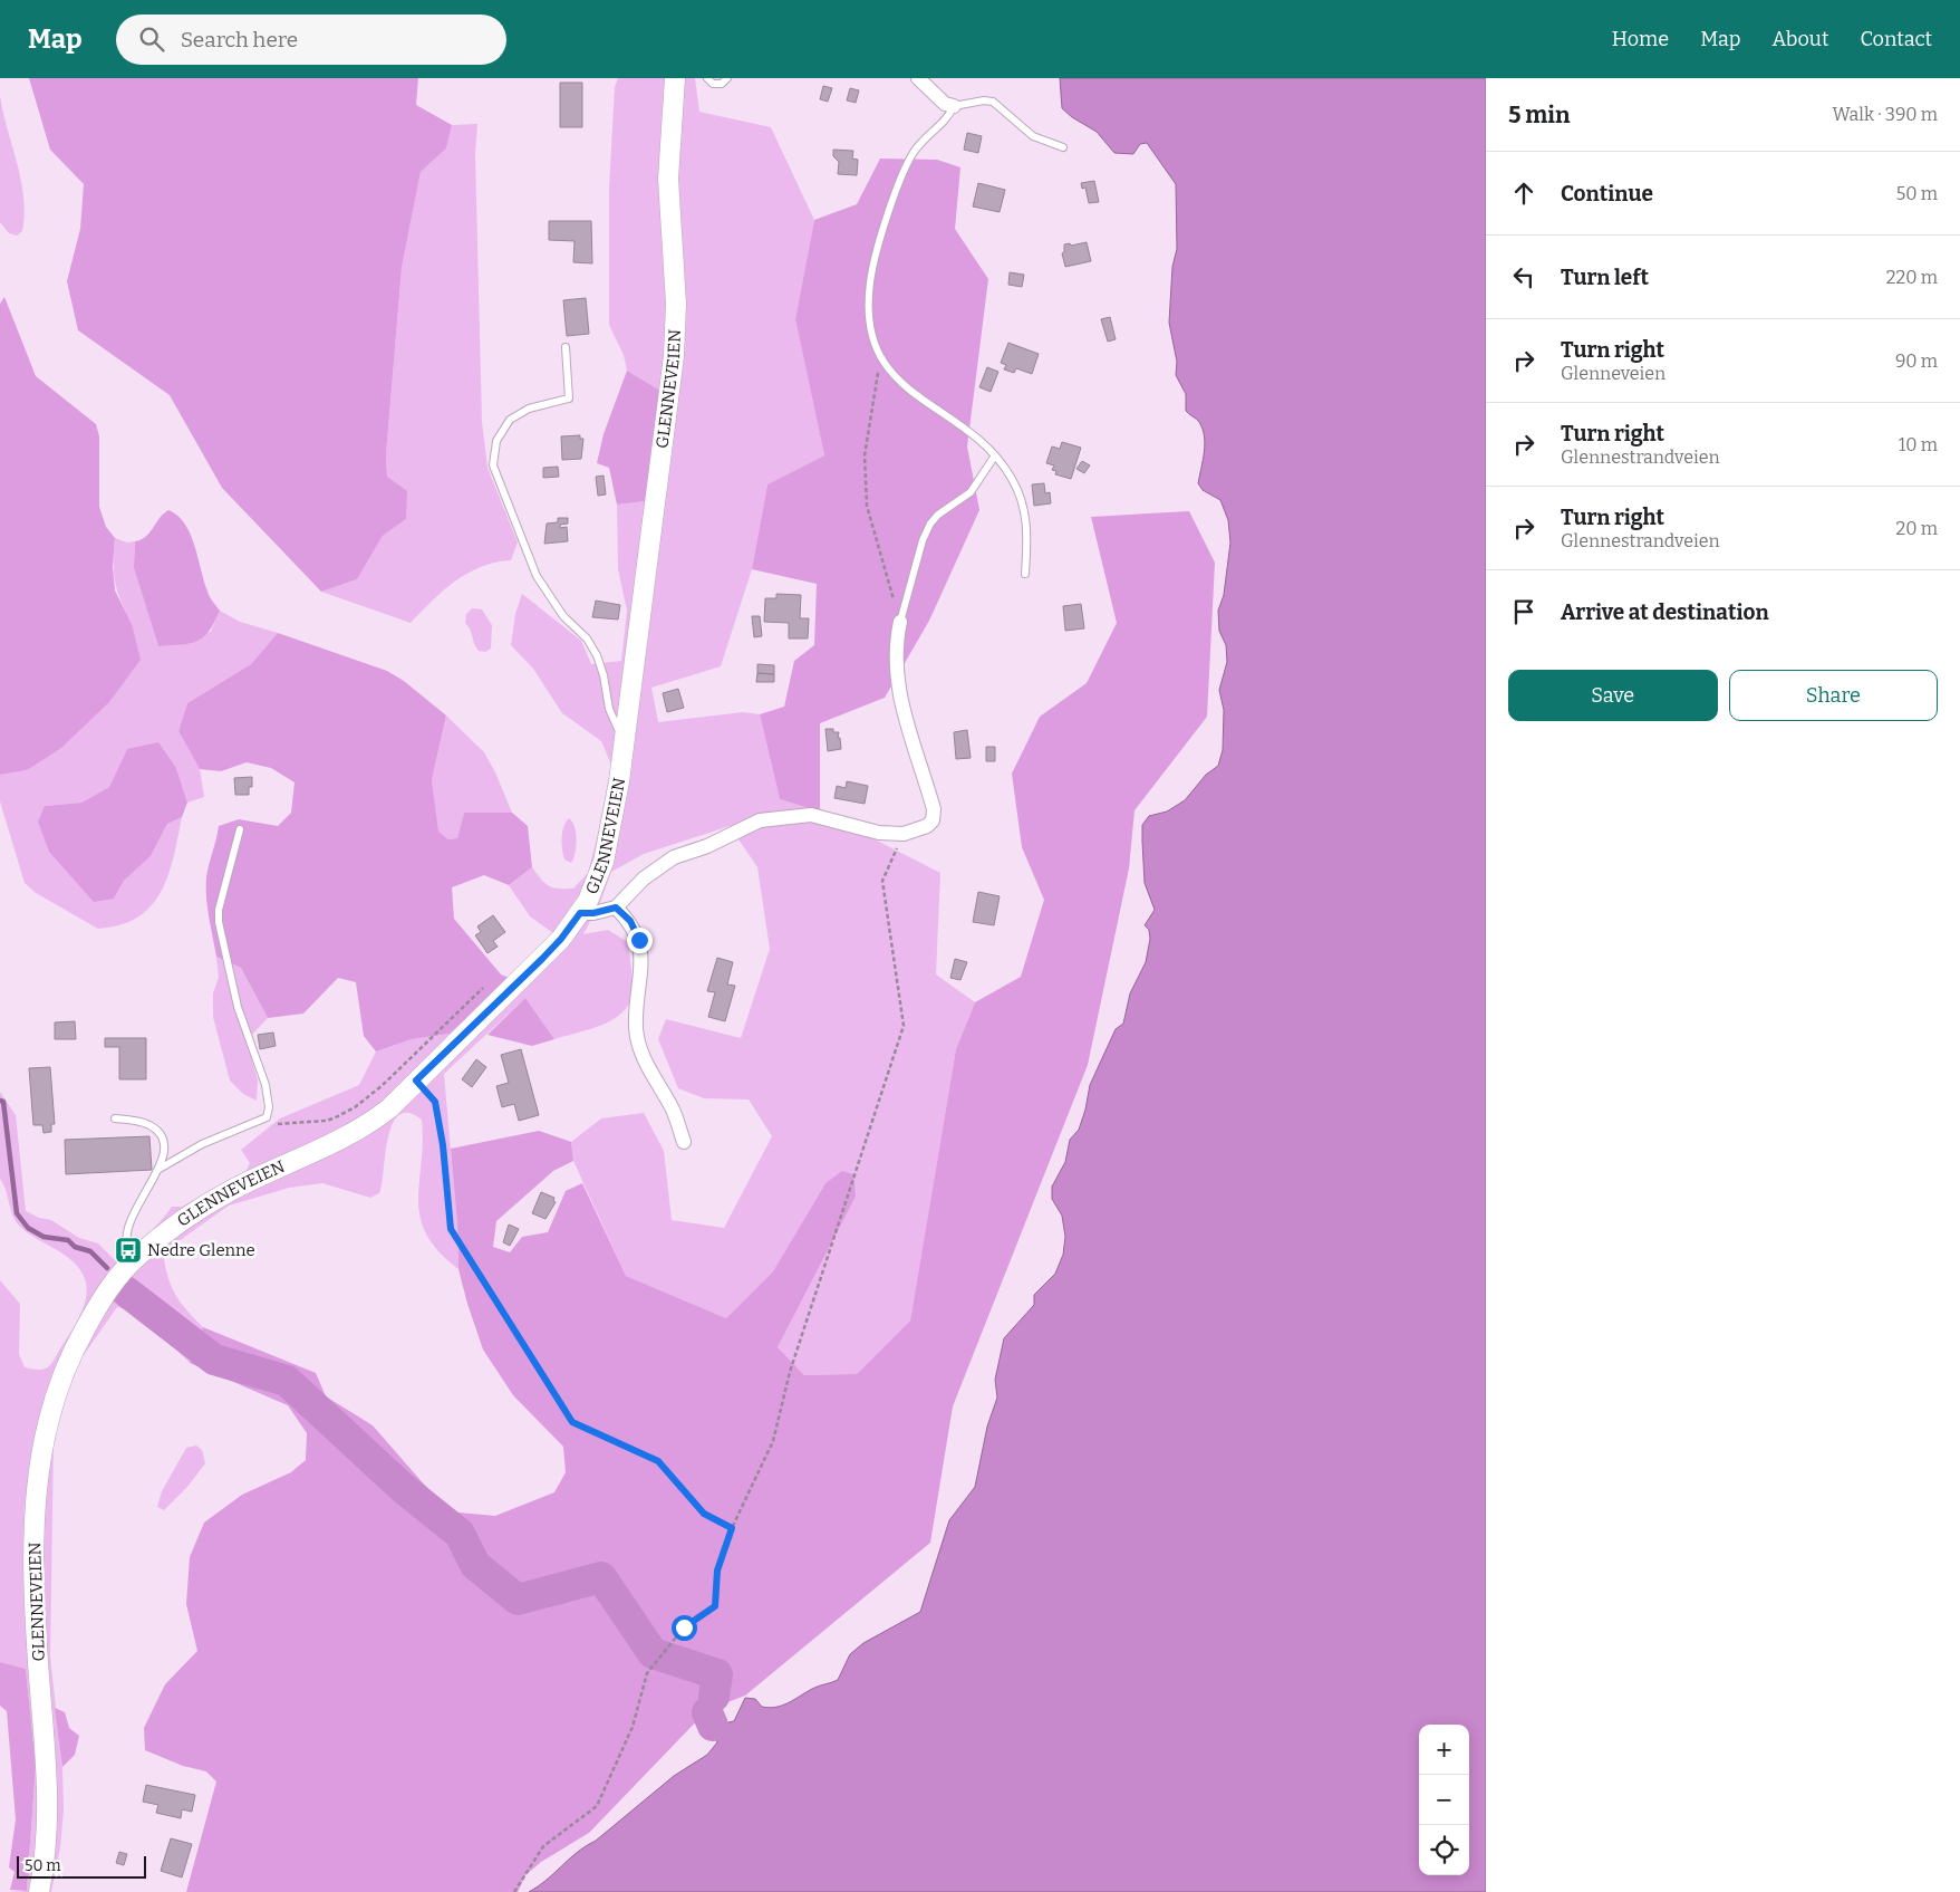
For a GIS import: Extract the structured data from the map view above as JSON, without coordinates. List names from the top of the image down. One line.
{"streets":{"main road":["GLENNEVEIEN"]},"places":{"bus stop":["Nedre Glenne"]},"scale_bar":"50 m","page":{"header":"Map","search":"Search here","nav":["Home","Map","About","Contact"],"heading":["5 min","Walk · 390 m"],"list":[["Continue","50 m"],["Turn left","220 m"],["Turn right","Glenneveien","90 m"],["Turn right","Glennestrandveien","10 m"],["Turn right","Glennestrandveien","20 m"],"Arrive at destination"],"buttons":["Save","Share"],"map_buttons":["+","−"],"scale":"50 m"}}
